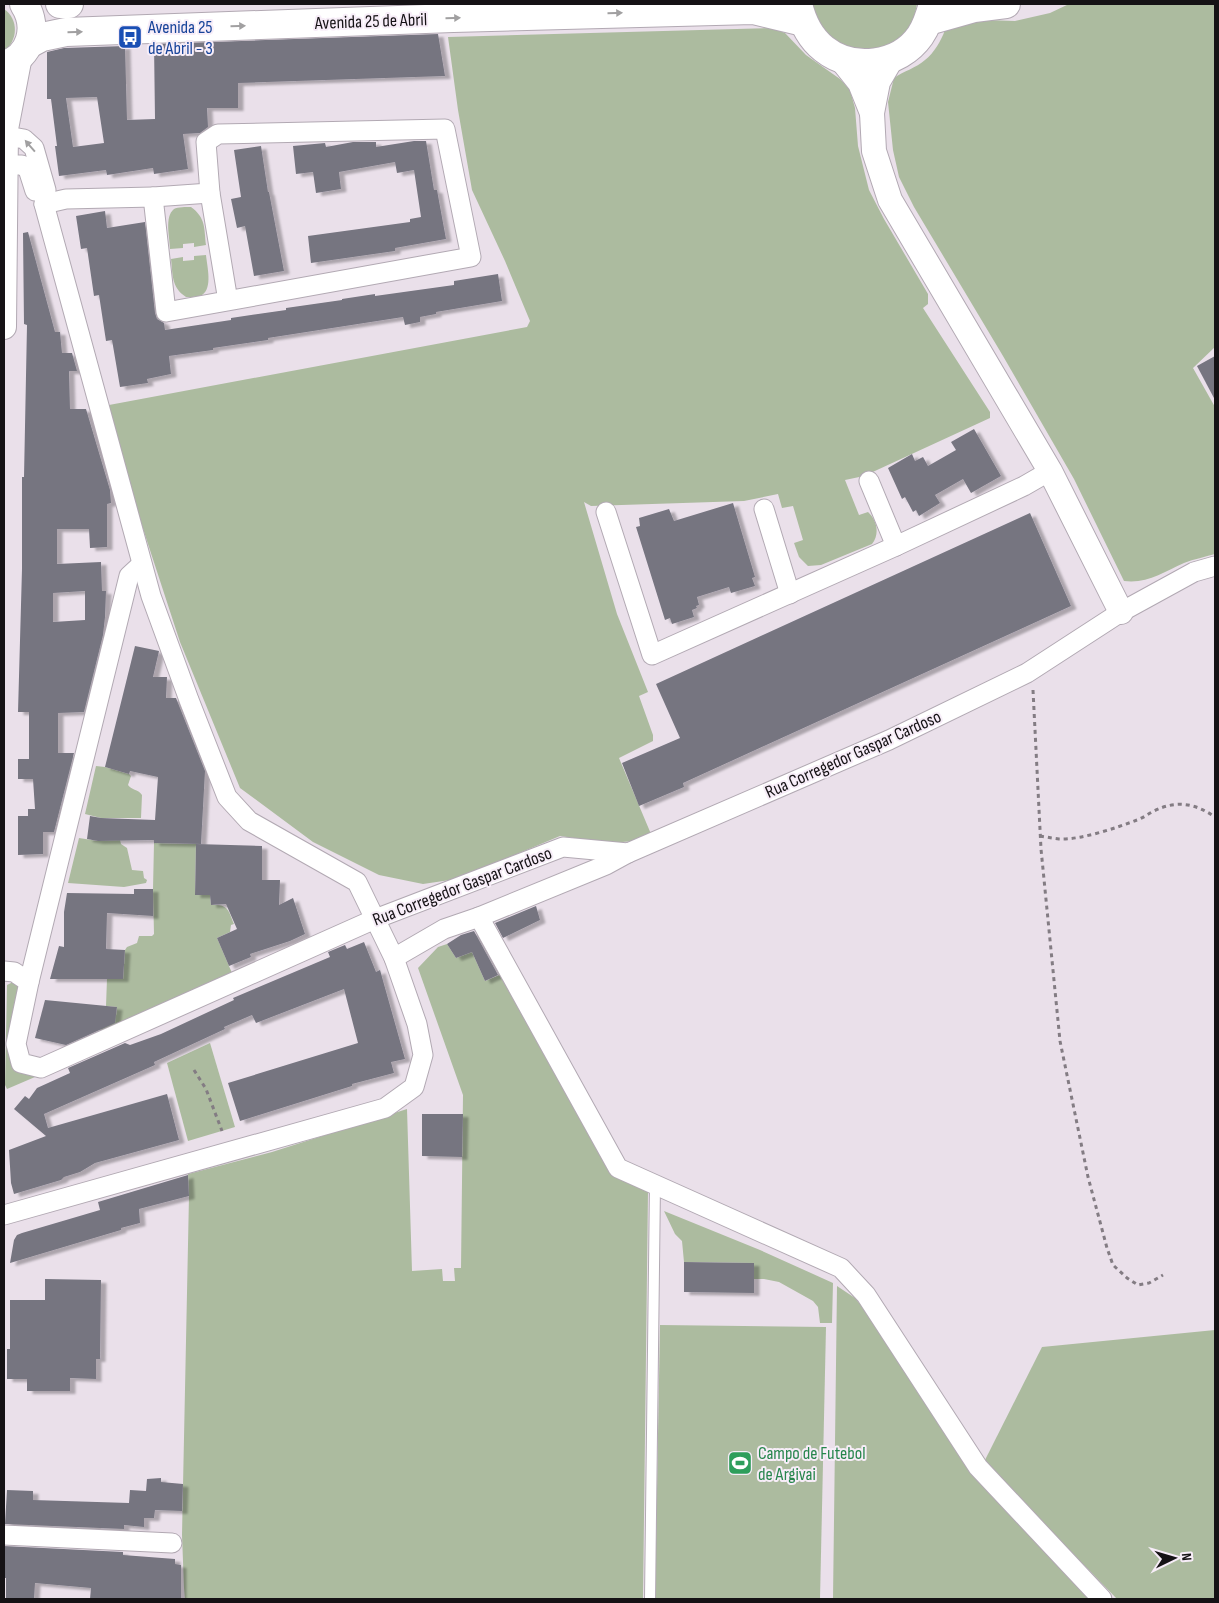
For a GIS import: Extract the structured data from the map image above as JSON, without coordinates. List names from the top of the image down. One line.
{"streets":{"main road":["Avenida 25 de Abril"],"street":["Rua Corregedor Gaspar Cardoso"]},"one_way":["Avenida 25 de Abril"],"places":{"bus stop":["Avenida 25 de Abril - 3"],"sports":["Campo de Futebol de Argivai"]},"north":"right"}
